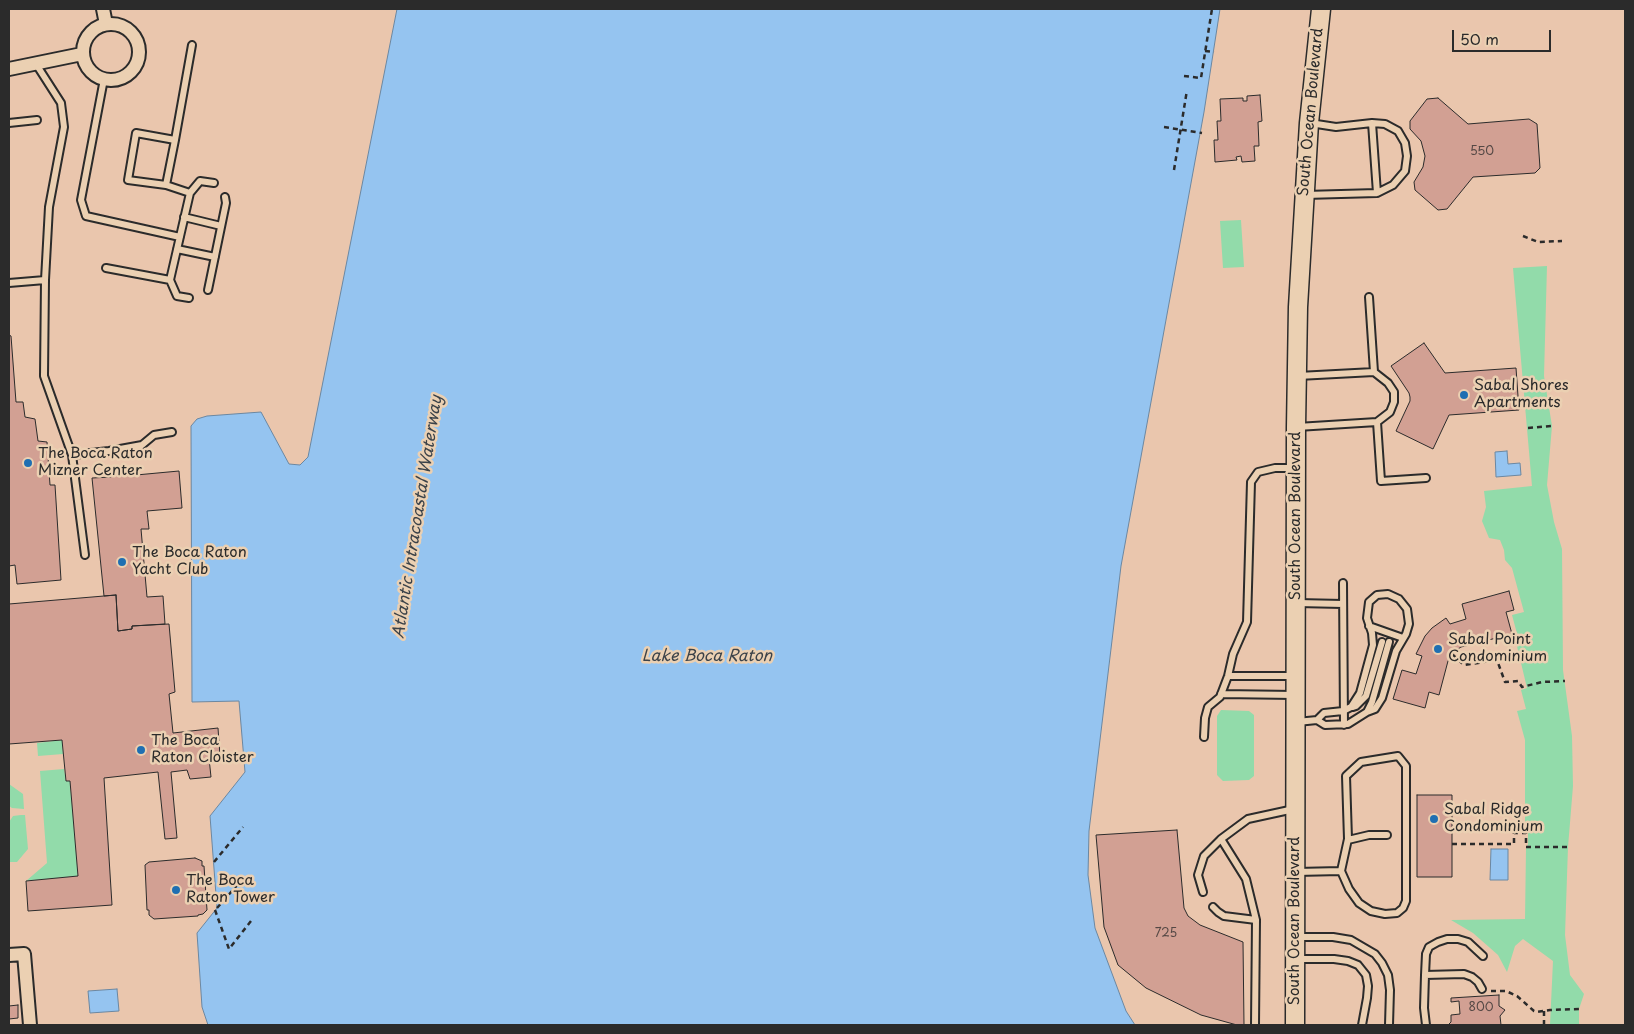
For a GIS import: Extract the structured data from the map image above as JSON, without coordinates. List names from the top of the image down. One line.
{"streets":{"main road":["South Ocean Boulevard"]},"water":["Atlantic Intracoastal Waterway","Lake Boca Raton"],"places":["Sabal Shores Apartments","The Boca Raton Mizner Center","The Boca Raton Yacht Club","Sabal Point Condominium","The Boca Raton Cloister","Sabal Ridge Condominium","The Boca Raton Tower"],"house_numbers":["550","725","800"],"scale_bar":"50 m"}
